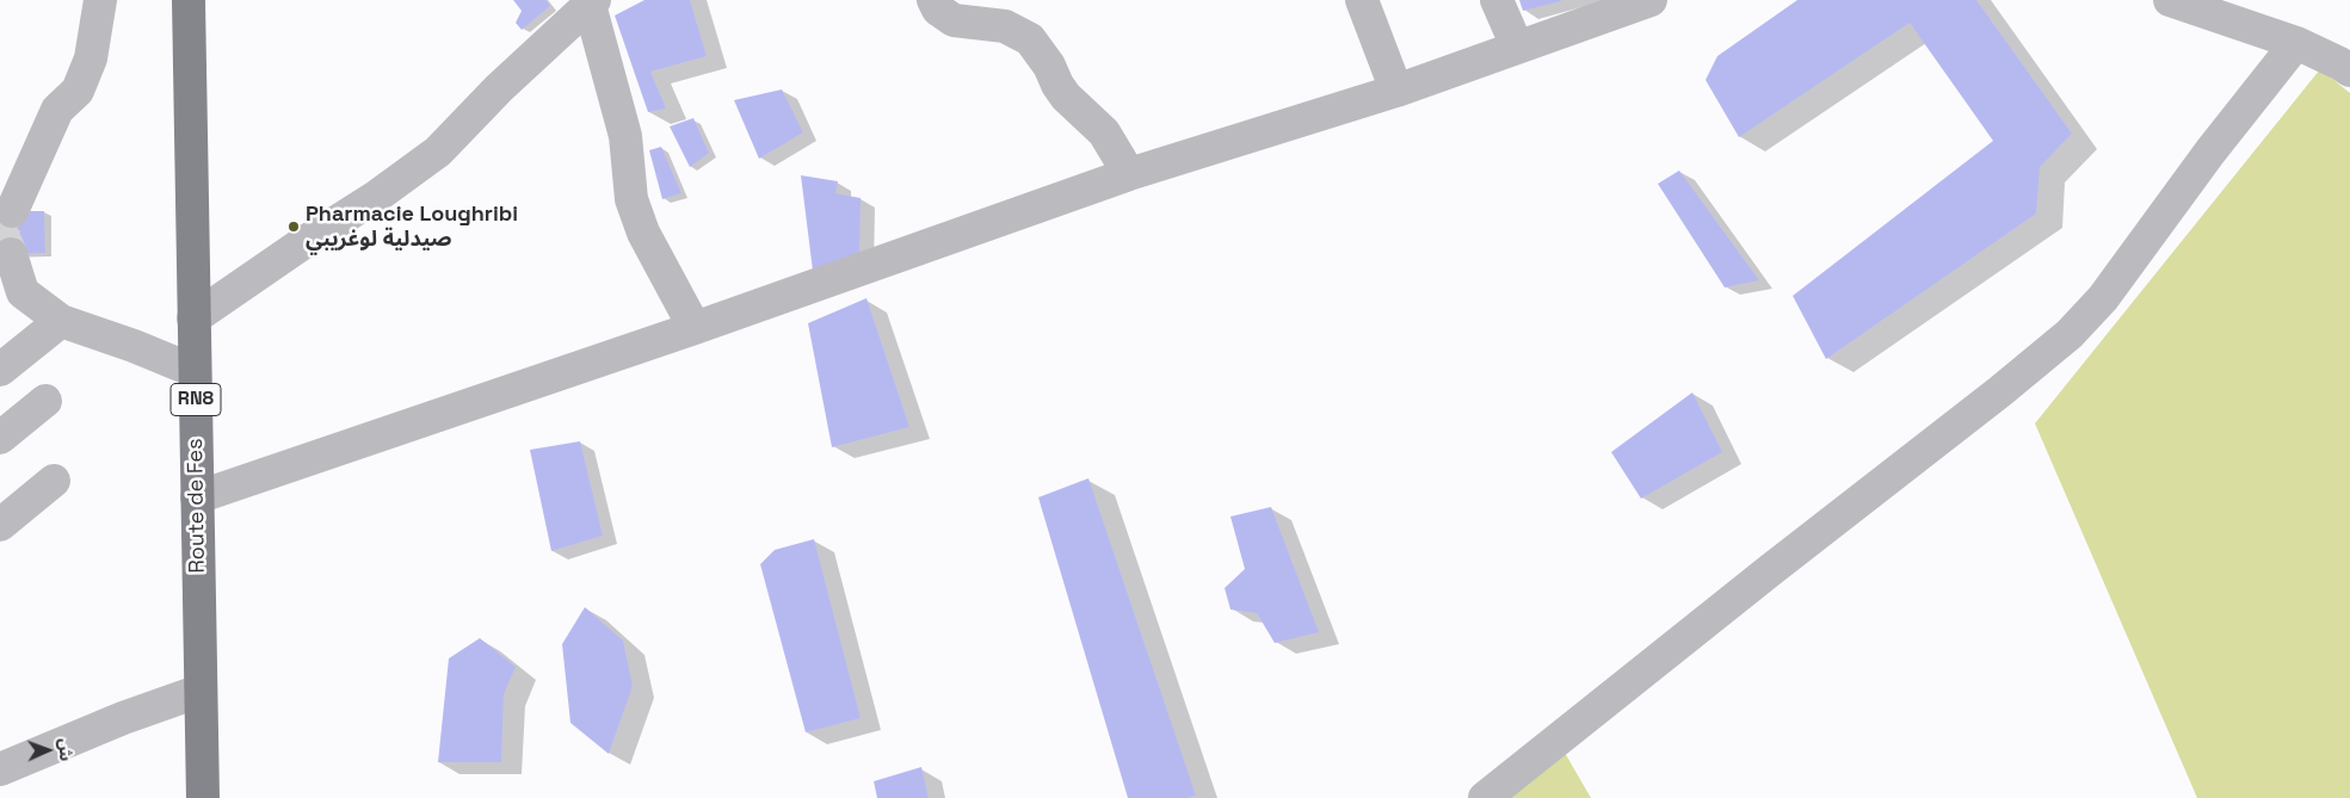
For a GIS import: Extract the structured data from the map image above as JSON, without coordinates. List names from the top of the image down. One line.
{"streets":{"main road":["RN8","Route de Fes"]},"places":["Pharmacie Loughribi صيدلية لوغريبي"],"north":"right"}
